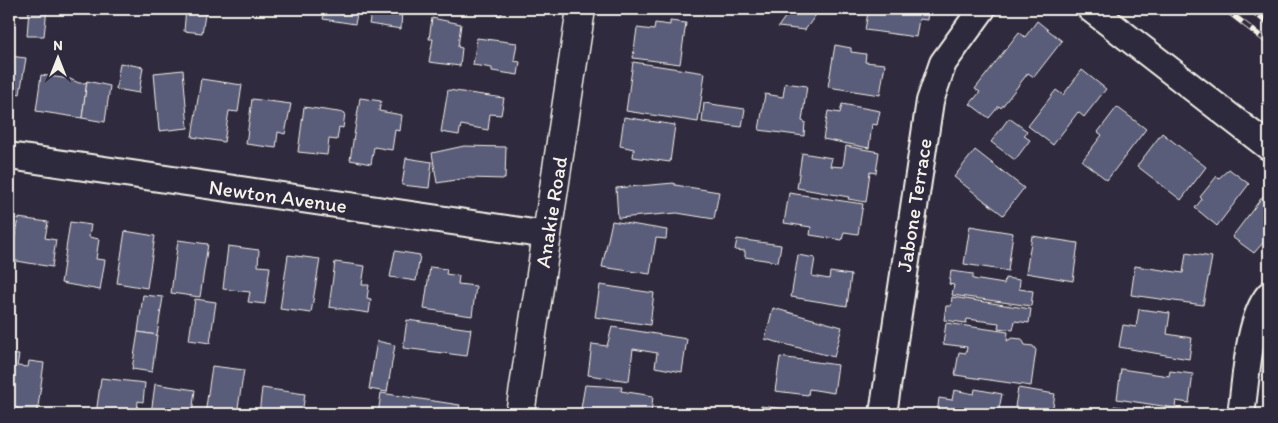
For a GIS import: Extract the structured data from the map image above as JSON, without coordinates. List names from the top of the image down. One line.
{"streets":{"main road":["Anakie Road"],"street":["Newton Avenue","Jabone Terrace"]},"crossings":[["Newton Avenue","Anakie Road"]],"north":"top"}
